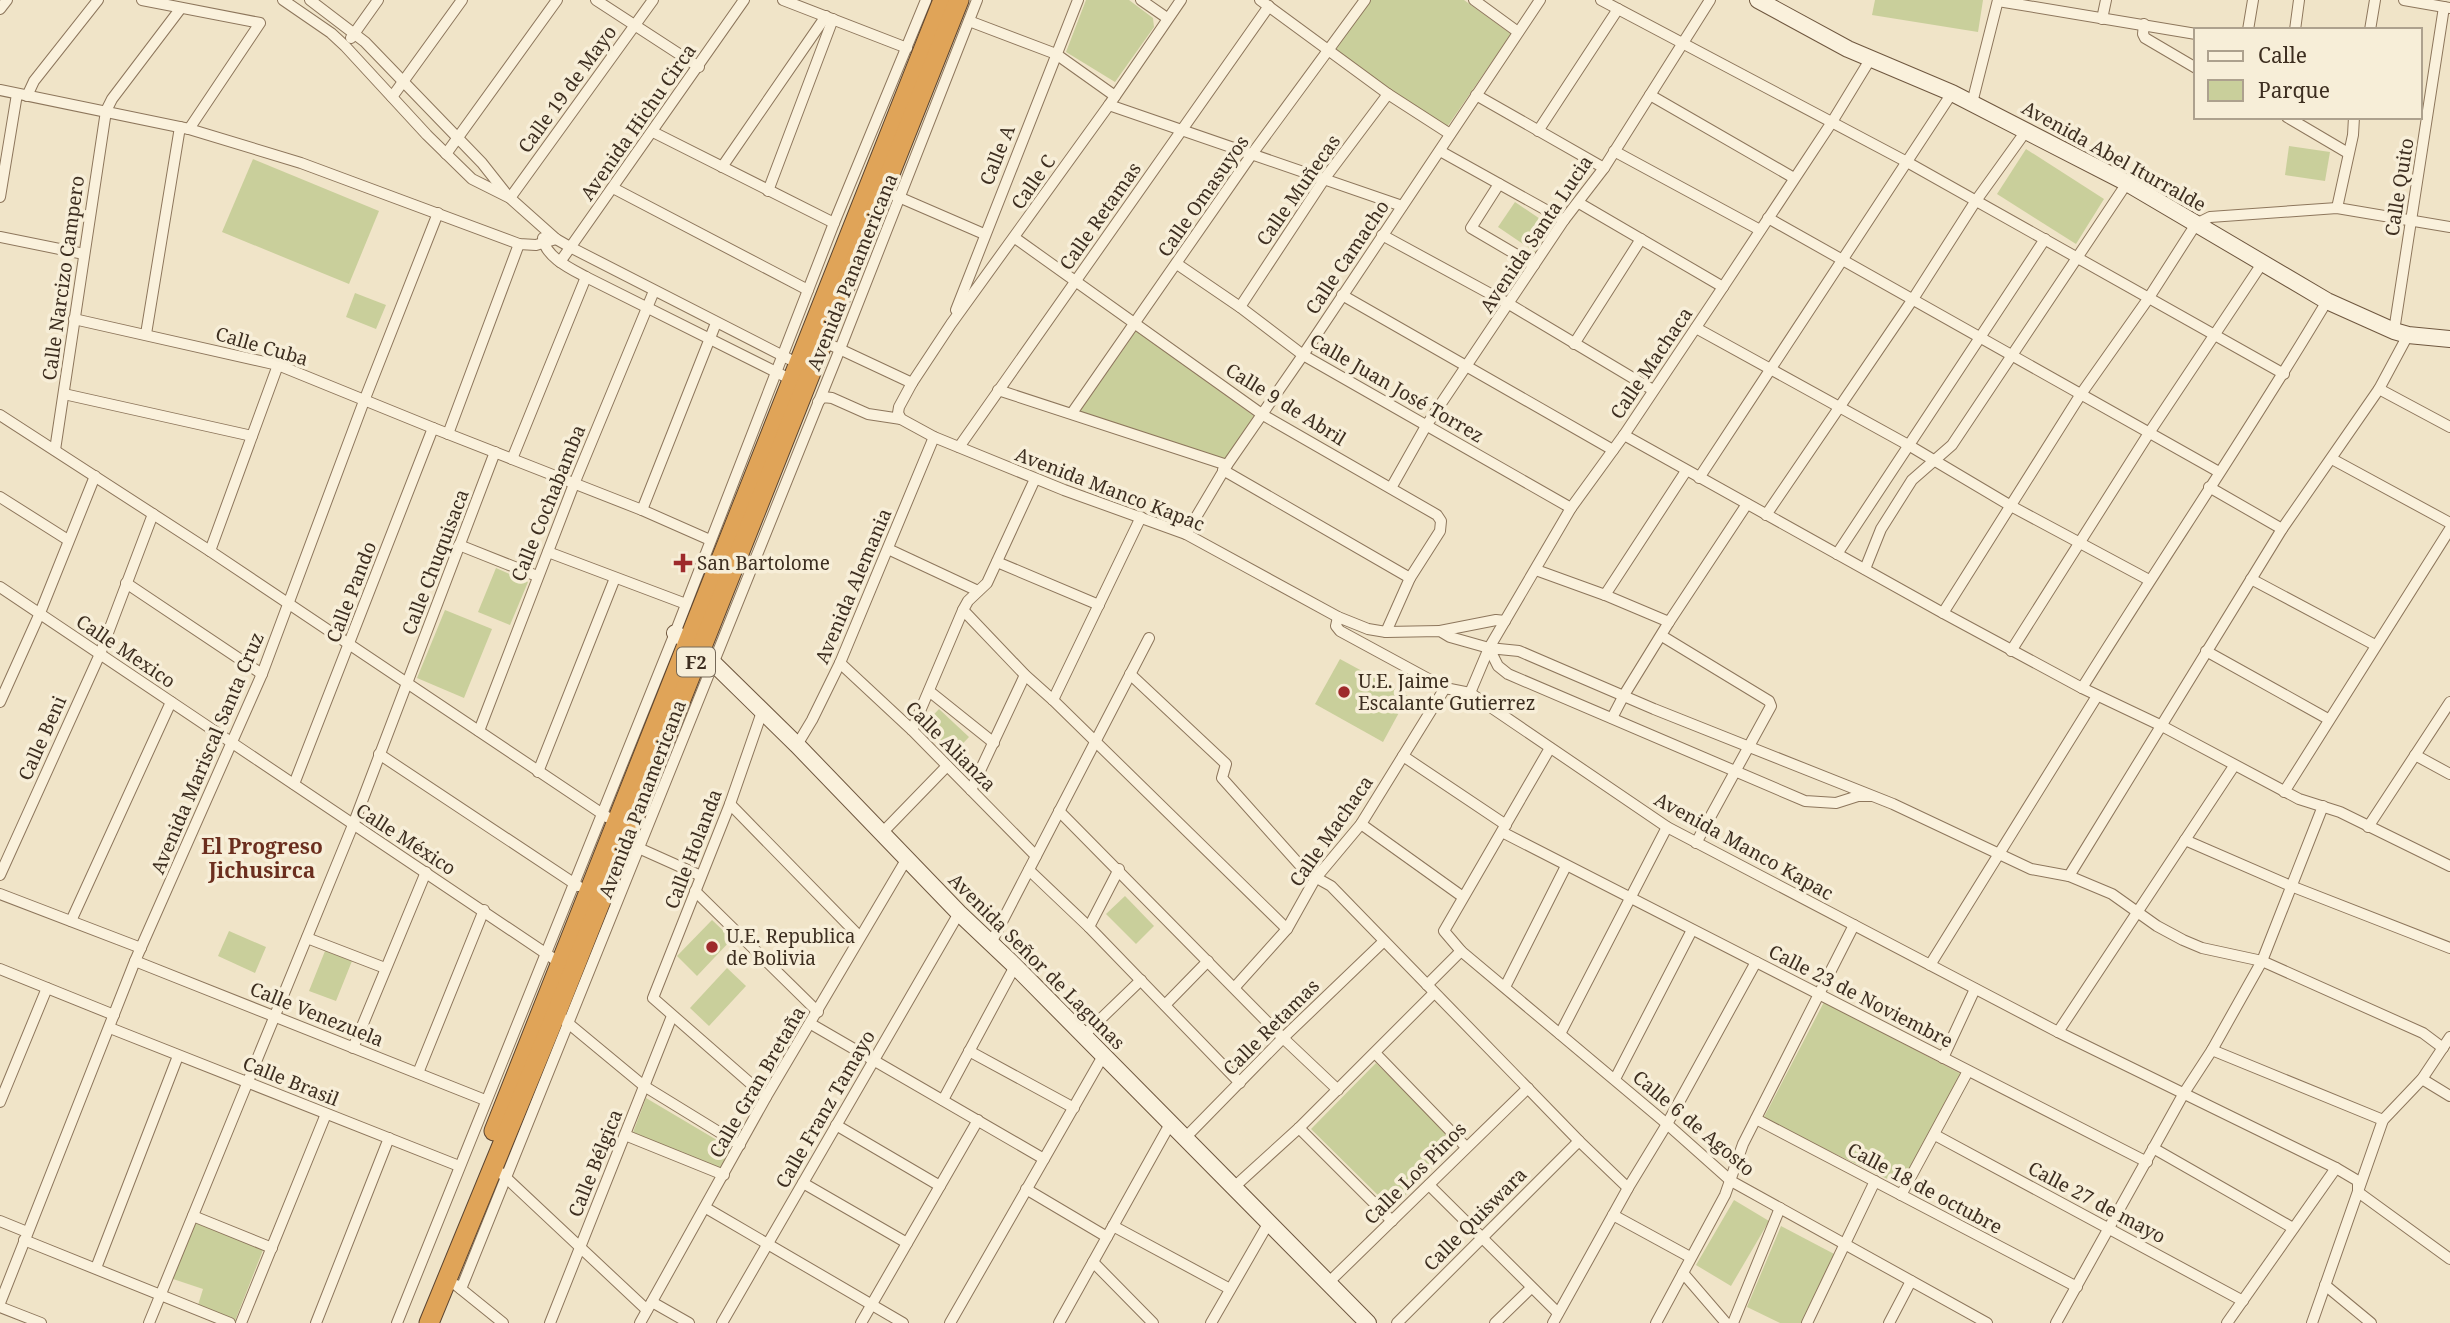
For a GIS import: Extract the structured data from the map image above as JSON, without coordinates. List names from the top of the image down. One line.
{"streets":{"highway":["Avenida Panamericana","F2"],"street":["Calle 19 de Mayo","Avenida Hichu Circa","Calle A","Avenida Abel Iturralde","Calle C","Calle Quito","Calle Muñecas","Calle Omasuyos","Calle Retamas","Avenida Santa Lucia","Calle Camacho","Calle Narcizo Campero","Calle Cuba","Calle Machaca","Calle Juan José Torrez","Calle 9 de Abril","Avenida Manco Kapac","Calle Cochabamba","Calle Chuquisaca","Avenida Alemania","Calle Pando","Calle Mexico","Calle Beni","Calle Alianza","Avenida Mariscal Santa Cruz","Calle México","Calle Holanda","Avenida Señor de Lagunas","Calle 23 de Noviembre","Calle Venezuela","Calle Brasil","Calle Gran Bretaña","Calle Franz Tamayo","Calle 6 de Agosto","Calle Bélgica","Calle Los Pinos","Calle 18 de octubre","Calle 27 de mayo","Calle Quiswara"]},"crossings":[["Calle A","Calle C"],["Avenida Abel Iturralde","Calle Quito"],["Avenida Abel Iturralde","Calle Machaca"],["Calle C","Calle 9 de Abril"],["Calle Muñecas","Calle Juan José Torrez"],["Calle Omasuyos","Calle Juan José Torrez"],["Calle Omasuyos","Calle 9 de Abril"],["Calle Retamas","Calle 9 de Abril"],["Calle Retamas","Avenida Manco Kapac"],["Calle Retamas","Avenida Señor de Lagunas"],["Avenida Santa Lucia","Calle Juan José Torrez"],["Avenida Santa Lucia","Calle 9 de Abril"],["Calle Camacho","Calle Juan José Torrez"],["Calle Camacho","Calle 9 de Abril"],["Calle Camacho","Avenida Manco Kapac"],["Avenida Panamericana","Calle México"],["Avenida Panamericana","Avenida Señor de Lagunas"],["Avenida Panamericana","Calle Venezuela"],["Avenida Panamericana","Calle Brasil"],["Calle Narcizo Campero","Calle Cuba"],["Calle Cuba","Calle Pando"],["Calle Cuba","Avenida Mariscal Santa Cruz"],["Calle Machaca","Calle Juan José Torrez"],["Calle Machaca","Avenida Manco Kapac"],["Calle Machaca","Calle 23 de Noviembre"],["Avenida Manco Kapac","Avenida Alemania"],["Calle Chuquisaca","Calle México"],["Calle Chuquisaca","Calle Venezuela"],["Calle Chuquisaca","Calle Brasil"],["Avenida Alemania","Calle Alianza"],["Avenida Alemania","Avenida Señor de Lagunas"],["Calle Pando","Calle México"],["Calle Mexico","Calle Beni"],["Calle Mexico","Avenida Mariscal Santa Cruz"],["Calle Mexico","Calle México"],["Avenida Mariscal Santa Cruz","Calle México"],["Avenida Mariscal Santa Cruz","Calle Venezuela"],["Avenida Mariscal Santa Cruz","Calle Brasil"],["Calle Holanda","Avenida Señor de Lagunas"],["Calle Holanda","Calle Bélgica"],["Avenida Señor de Lagunas","Calle Gran Bretaña"],["Avenida Señor de Lagunas","Calle Franz Tamayo"],["Avenida Señor de Lagunas","Calle Los Pinos"]],"districts":["El Progreso Jichusirca"],"places":{"health":["San Bartolome"],"other":["U.E. Jaime Escalante Gutierrez","U.E. Republica de Bolivia"]},"legend":["Calle","Parque"]}
